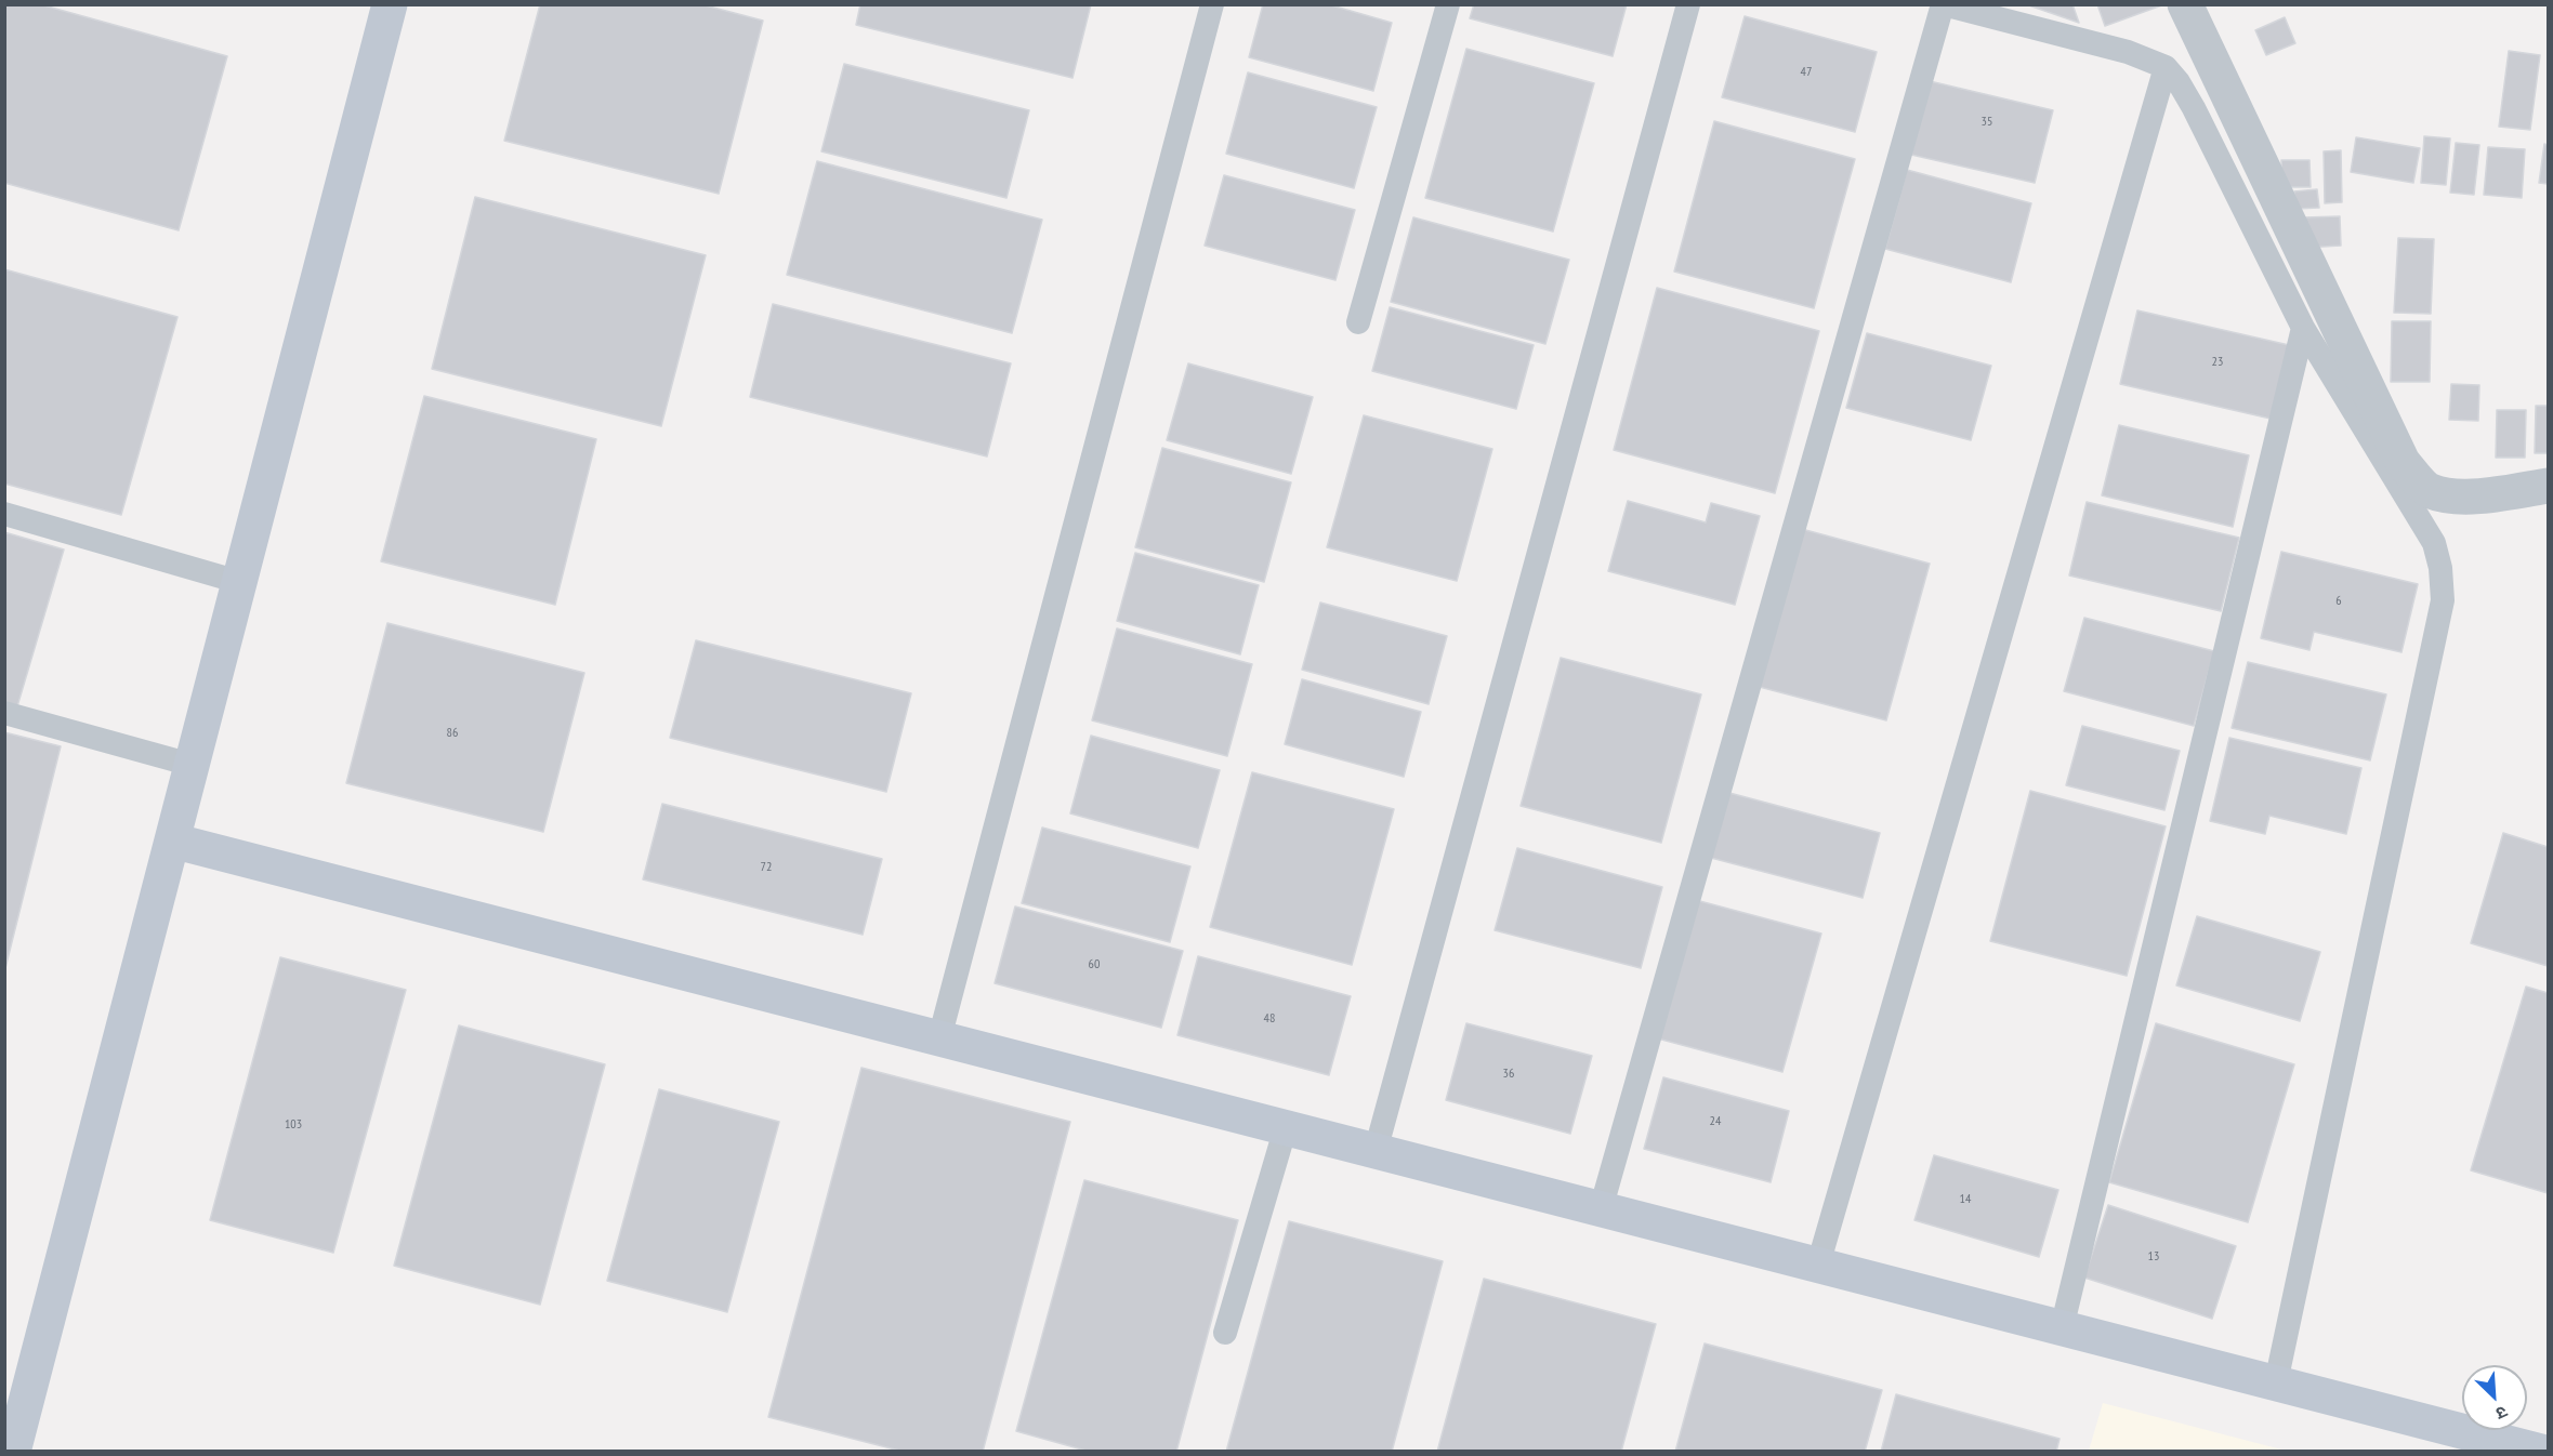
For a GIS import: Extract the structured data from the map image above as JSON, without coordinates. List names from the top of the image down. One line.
{"house_numbers":["47","35","23","6","86","72","60","48","36","24","103","14","13"],"north":"bottom right"}
